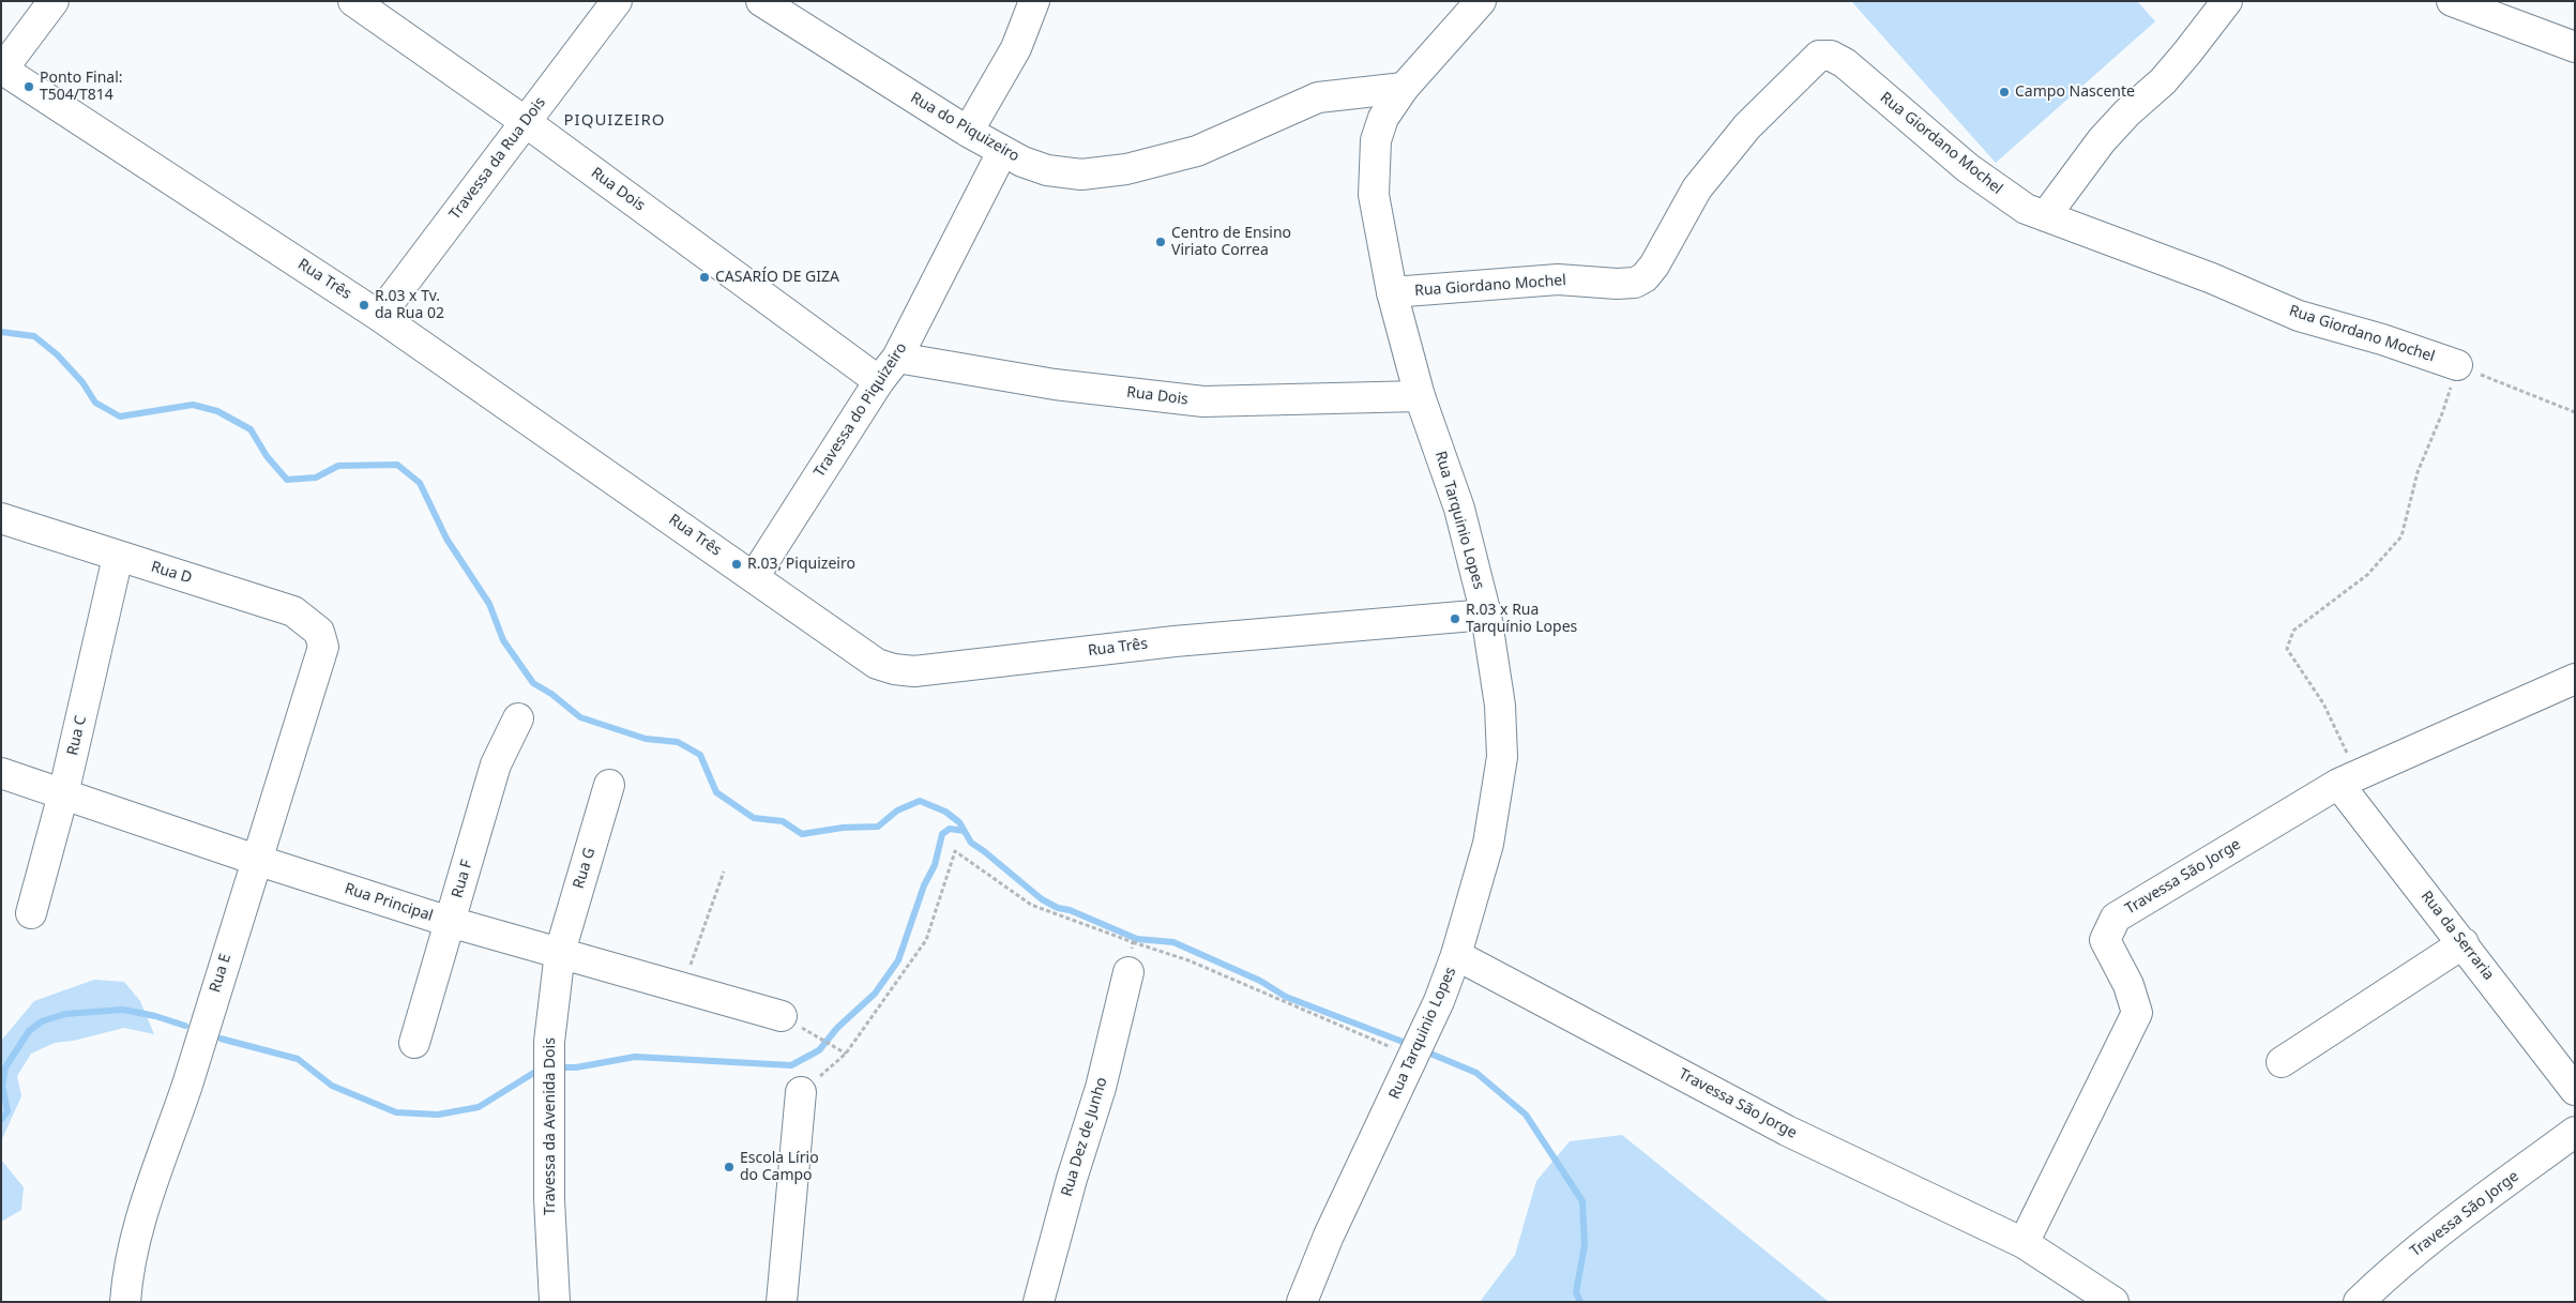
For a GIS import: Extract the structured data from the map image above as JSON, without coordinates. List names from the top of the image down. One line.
{"streets":{"street":["Rua do Piquizeiro","Rua Giordano Mochel","Travessa da Rua Dois","Rua Dois","Rua Três","Travessa do Piquizeiro","Rua Tarquinio Lopes","Rua D","Rua C","Rua G","Travessa São Jorge","Rua F","Rua Principal","Rua da Serraria","Rua E","Travessa da Avenida Dois","Rua Dez de Junho"]},"crossings":[["Rua do Piquizeiro","Travessa do Piquizeiro"],["Rua do Piquizeiro","Rua Tarquinio Lopes"],["Rua Giordano Mochel","Rua Tarquinio Lopes"],["Travessa da Rua Dois","Rua Dois"],["Travessa da Rua Dois","Rua Três"],["Rua Dois","Travessa do Piquizeiro"],["Rua Dois","Rua Tarquinio Lopes"],["Rua Três","Travessa do Piquizeiro"],["Rua Três","Rua Tarquinio Lopes"],["Rua Tarquinio Lopes","Travessa São Jorge"],["Rua D","Rua C"],["Rua D","Rua E"],["Rua C","Rua Principal"],["Rua G","Rua Principal"],["Rua G","Travessa da Avenida Dois"],["Travessa São Jorge","Rua da Serraria"],["Rua F","Rua Principal"],["Rua Principal","Rua E"],["Rua Principal","Travessa da Avenida Dois"]],"districts":["PIQUIZEIRO"],"places":["Ponto Final: T504/T814","Campo Nascente","Centro de Ensino Viriato Correa","CASARÍO DE GIZA","R.03 x Tv. da Rua 02","R.03, Piquizeiro","R.03 x Rua Tarquínio Lopes","Escola Lírio do Campo"]}
